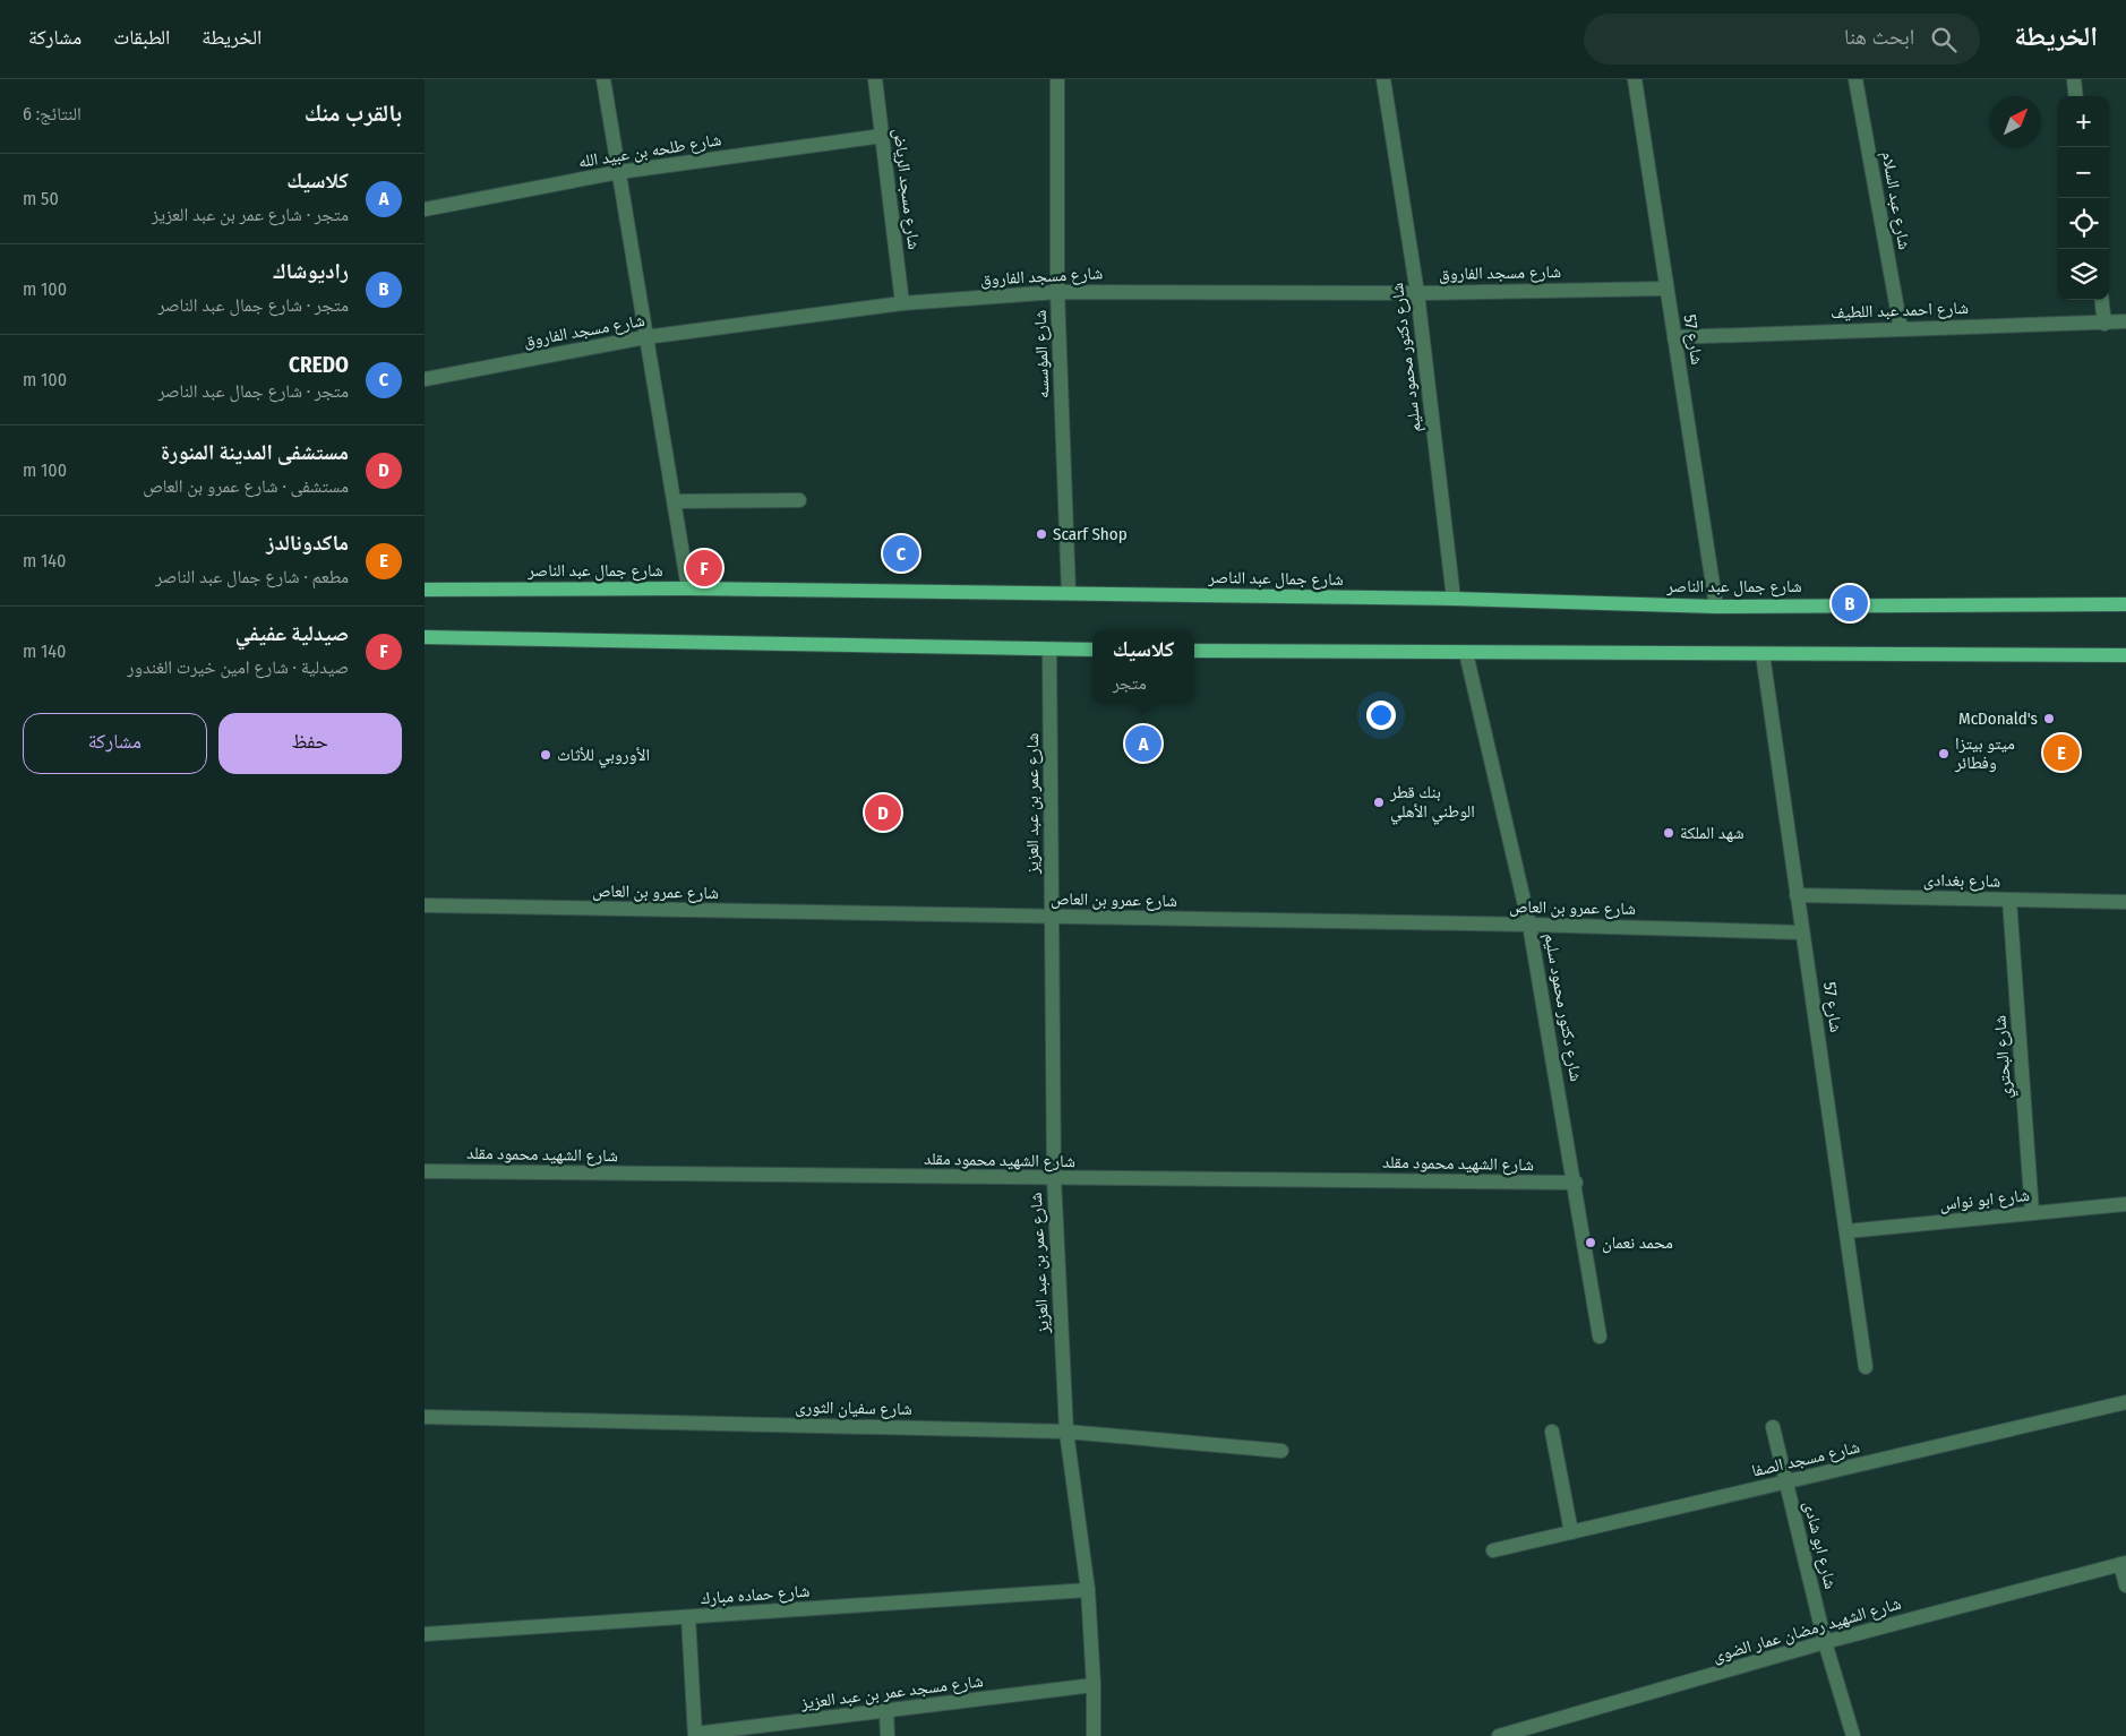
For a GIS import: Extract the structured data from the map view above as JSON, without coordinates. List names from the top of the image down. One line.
{"streets":{"main road":["شارع جمال عبد الناصر"],"street":["شارع طلحه بن عبيد الله","شارع مسجد الرياض","شارع عبد السلام","شارع مسجد الفاروق","شارع احمد عبد اللطيف","شارع 57","شارع المؤسسه","شارع دكتور محمود سليم","شارع عمر بن عبد العزيز","شارع بغدادى","شارع عمرو بن العاص","شارع البحتري","شارع الشهيد محمود مقلد","شارع ابو نواس","شارع سفيان الثورى","شارع مسجد الصفا","شارع ابو شادى","شارع حماده مبارك","شارع الشهيد رمضان عمار الضوى","شارع مسجد عمر بن عبد العزيز"]},"crossings":[["شارع طلحه بن عبيد الله","شارع مسجد الرياض"],["شارع مسجد الرياض","شارع مسجد الفاروق"],["شارع عبد السلام","شارع احمد عبد اللطيف"],["شارع مسجد الفاروق","شارع 57"],["شارع مسجد الفاروق","شارع المؤسسه"],["شارع مسجد الفاروق","شارع دكتور محمود سليم"],["شارع احمد عبد اللطيف","شارع 57"],["شارع 57","شارع جمال عبد الناصر"],["شارع 57","شارع بغدادى"],["شارع 57","شارع عمرو بن العاص"],["شارع 57","شارع ابو نواس"],["شارع المؤسسه","شارع جمال عبد الناصر"],["شارع دكتور محمود سليم","شارع جمال عبد الناصر"],["شارع دكتور محمود سليم","شارع عمرو بن العاص"],["شارع دكتور محمود سليم","شارع الشهيد محمود مقلد"],["شارع عمر بن عبد العزيز","شارع عمرو بن العاص"],["شارع عمر بن عبد العزيز","شارع الشهيد محمود مقلد"],["شارع عمر بن عبد العزيز","شارع سفيان الثورى"],["شارع عمر بن عبد العزيز","شارع حماده مبارك"],["شارع عمر بن عبد العزيز","شارع مسجد عمر بن عبد العزيز"],["شارع بغدادى","شارع البحتري"],["شارع البحتري","شارع ابو نواس"],["شارع مسجد الصفا","شارع ابو شادى"],["شارع ابو شادى","شارع الشهيد رمضان عمار الضوى"]],"places":["Scarf Shop","McDonald's","ميتو بيتزا وفطائر","الأوروبي للأثاث","بنك قطر الوطني الأهلي","شهد الملكة","محمد نعمان"],"north":"top right","page":{"header":"الخريطة","search":"ابحث هنا","nav":["الخريطة","الطبقات","مشاركة"],"heading":["بالقرب منك","النتائج: 6"],"map_buttons":["+","−"],"list":[{"mark":"A","name":"كلاسيك","note":"متجر · شارع عمر بن عبد العزيز","value":"50 m"},{"mark":"B","name":"راديوشاك","note":"متجر · شارع جمال عبد الناصر","value":"100 m"},{"mark":"C","name":"CREDO","note":"متجر · شارع جمال عبد الناصر","value":"100 m"},{"mark":"D","name":"مستشفى المدينة المنورة","note":"مستشفى · شارع عمرو بن العاص","value":"100 m"},{"mark":"E","name":"ماكدونالدز","note":"مطعم · شارع جمال عبد الناصر","value":"140 m"},{"mark":"F","name":"صيدلية عفيفي","note":"صيدلية · شارع امين خيرت الغندور","value":"140 m"}],"pins":["C","F","B","A","E","D"],"popup":["كلاسيك","متجر"],"buttons":["حفظ","مشاركة"]}}
